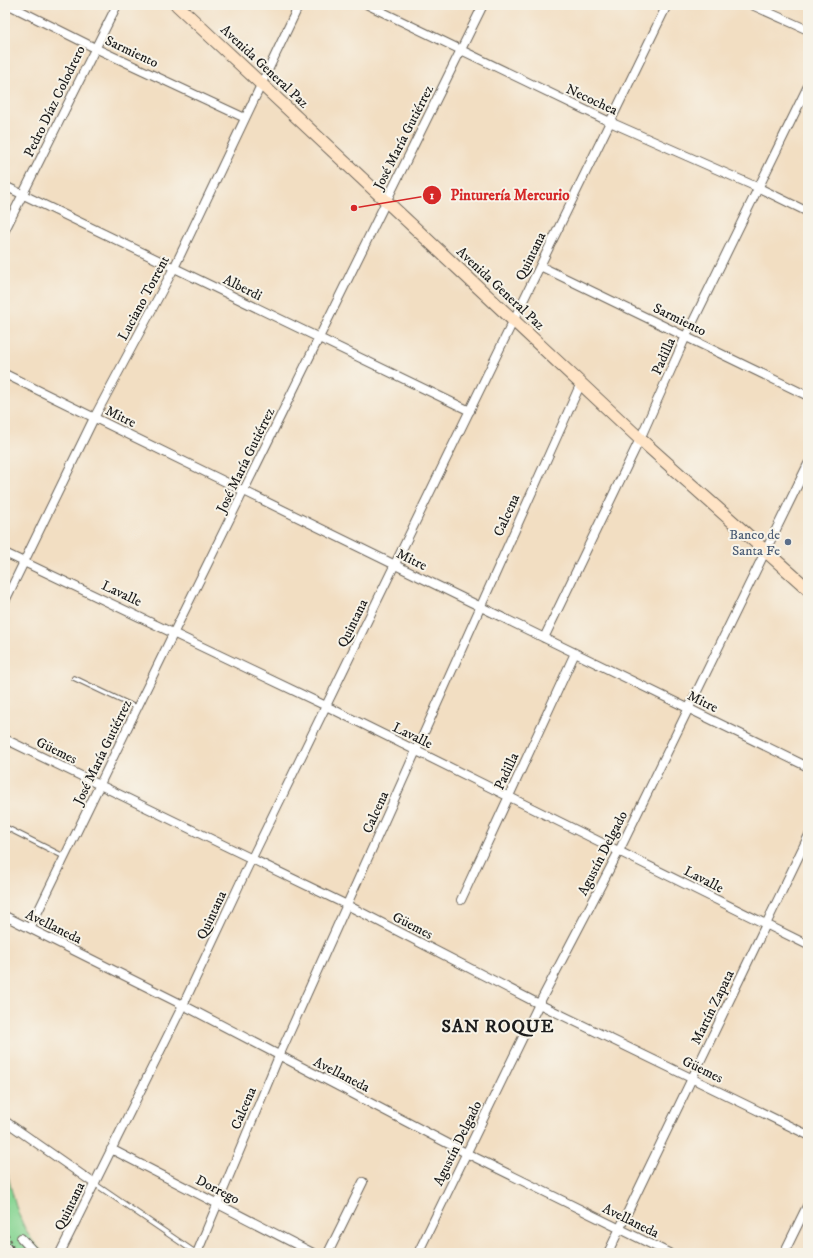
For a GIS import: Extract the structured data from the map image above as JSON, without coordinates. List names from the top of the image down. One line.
{"streets":{"main road":["Avenida General Paz"],"street":["Sarmiento","Necochea","Pedro Díaz Colodrero","José María Gutiérrez","Quintana","Alberdi","Luciano Torrent","Padilla","Mitre","Calcena","Lavalle","Güemes","Agustín Delgado","Avellaneda","Martín Zapata","Dorrego"]},"crossings":[["Sarmiento","Pedro Díaz Colodrero"],["Sarmiento","Quintana"],["Sarmiento","Luciano Torrent"],["Sarmiento","Padilla"],["Avenida General Paz","José María Gutiérrez"],["Avenida General Paz","Quintana"],["Avenida General Paz","Luciano Torrent"],["Avenida General Paz","Padilla"],["Avenida General Paz","Calcena"],["Avenida General Paz","Agustín Delgado"],["Necochea","José María Gutiérrez"],["Necochea","Quintana"],["Necochea","Padilla"],["Pedro Díaz Colodrero","Alberdi"],["José María Gutiérrez","Alberdi"],["José María Gutiérrez","Mitre"],["José María Gutiérrez","Lavalle"],["José María Gutiérrez","Güemes"],["José María Gutiérrez","Avellaneda"],["Quintana","Alberdi"],["Quintana","Mitre"],["Quintana","Lavalle"],["Quintana","Güemes"],["Quintana","Avellaneda"],["Quintana","Dorrego"],["Alberdi","Luciano Torrent"],["Luciano Torrent","Mitre"],["Luciano Torrent","Lavalle"],["Padilla","Mitre"],["Padilla","Lavalle"],["Mitre","Calcena"],["Mitre","Agustín Delgado"],["Calcena","Lavalle"],["Calcena","Güemes"],["Calcena","Avellaneda"],["Calcena","Dorrego"],["Lavalle","Agustín Delgado"],["Lavalle","Martín Zapata"],["Güemes","Agustín Delgado"],["Güemes","Martín Zapata"],["Agustín Delgado","Avellaneda"],["Avellaneda","Martín Zapata"]],"districts":["SAN ROQUE"],"places":["Pinturería Mercurio","Banco de Santa Fe"]}
